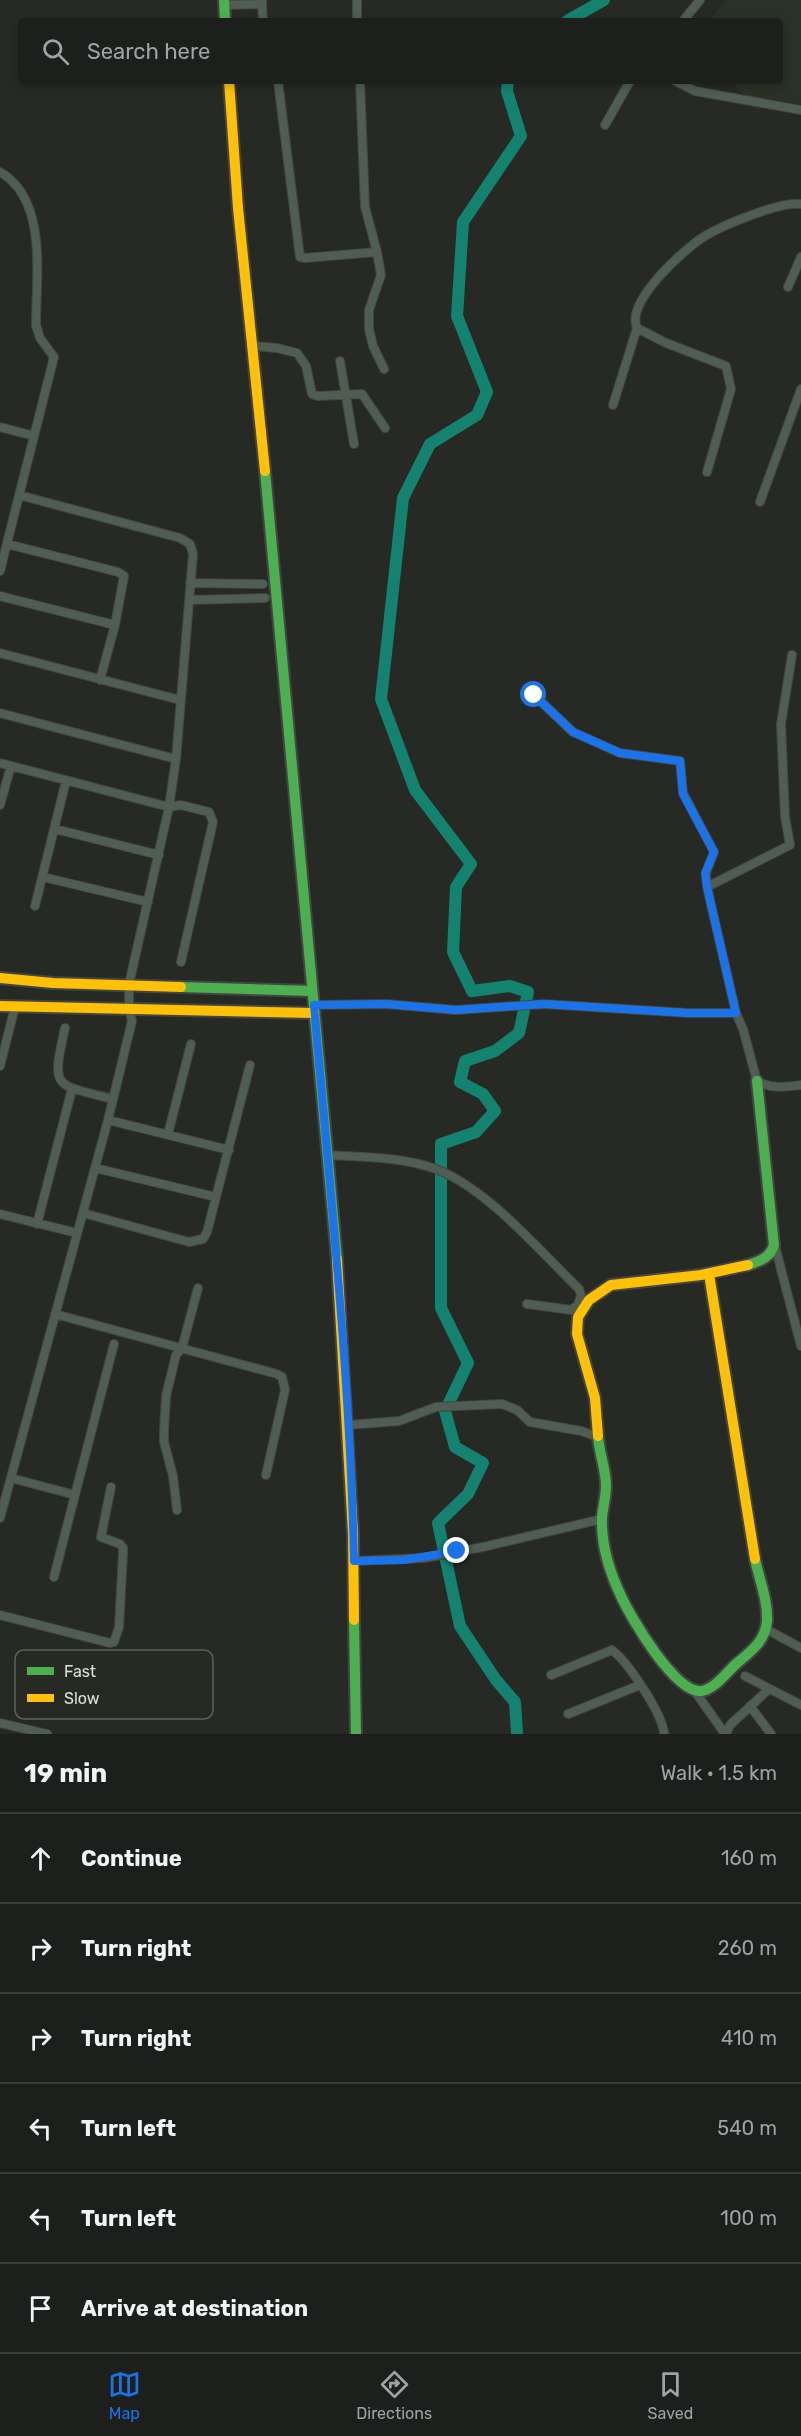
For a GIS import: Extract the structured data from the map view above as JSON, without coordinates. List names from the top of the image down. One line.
{"legend":["Fast","Slow"],"page":{"search":"Search here","heading":["19 min","Walk · 1.5 km"],"list":[["Continue","160 m"],["Turn right","260 m"],["Turn right","410 m"],["Turn left","540 m"],["Turn left","100 m"],"Arrive at destination"],"nav":["Map","Directions","Saved"]}}
